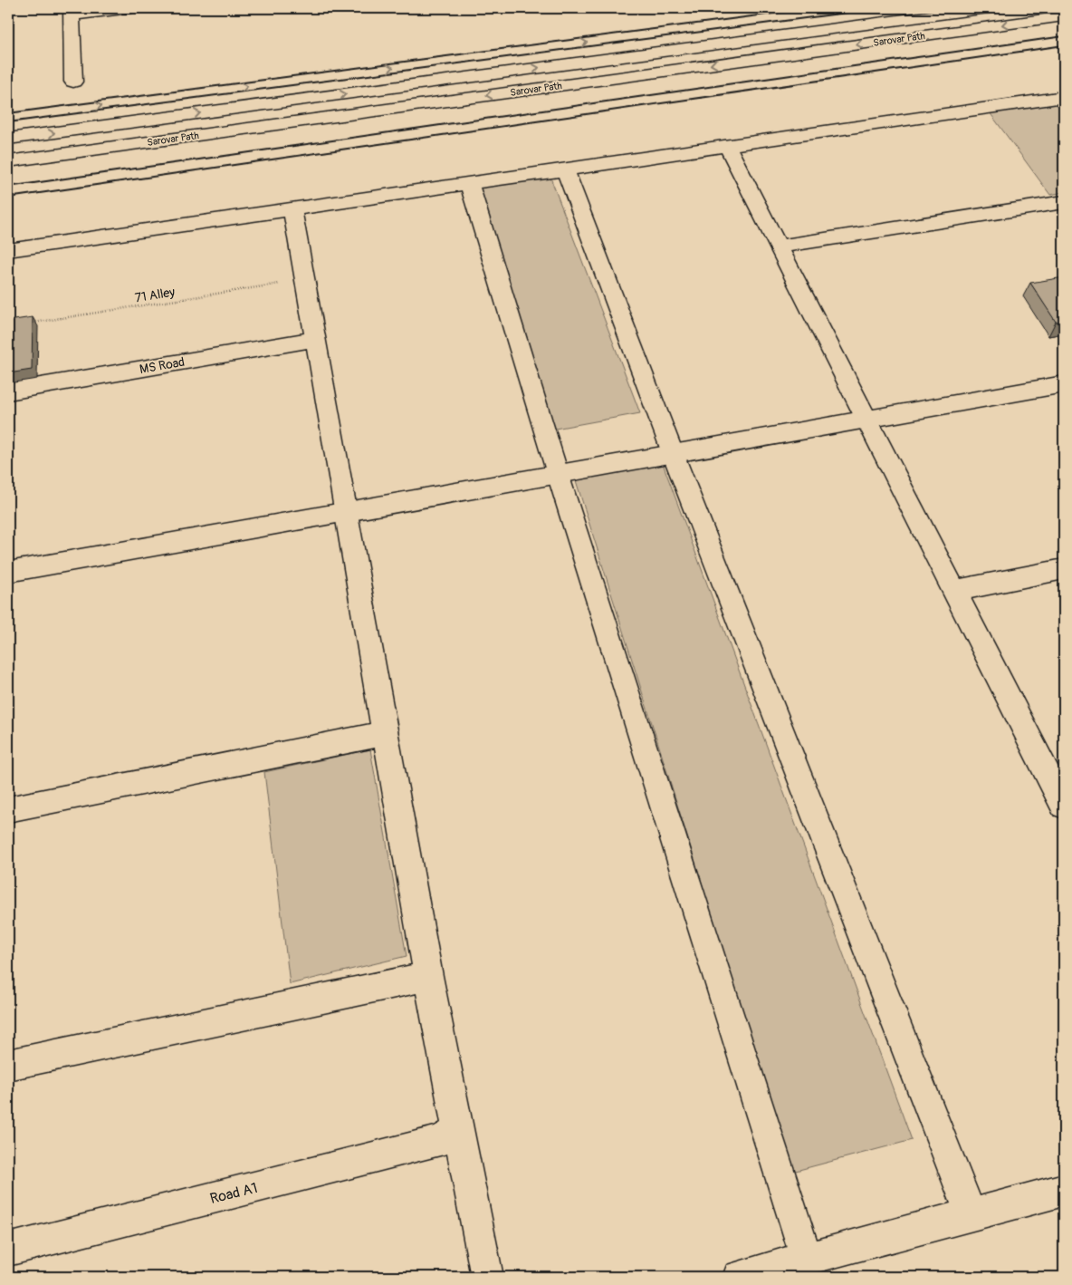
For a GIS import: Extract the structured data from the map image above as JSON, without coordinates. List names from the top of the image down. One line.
{"streets":{"street":["Sarovar Path","MS Road","Road A1"],"path":["71 Alley"]}}
